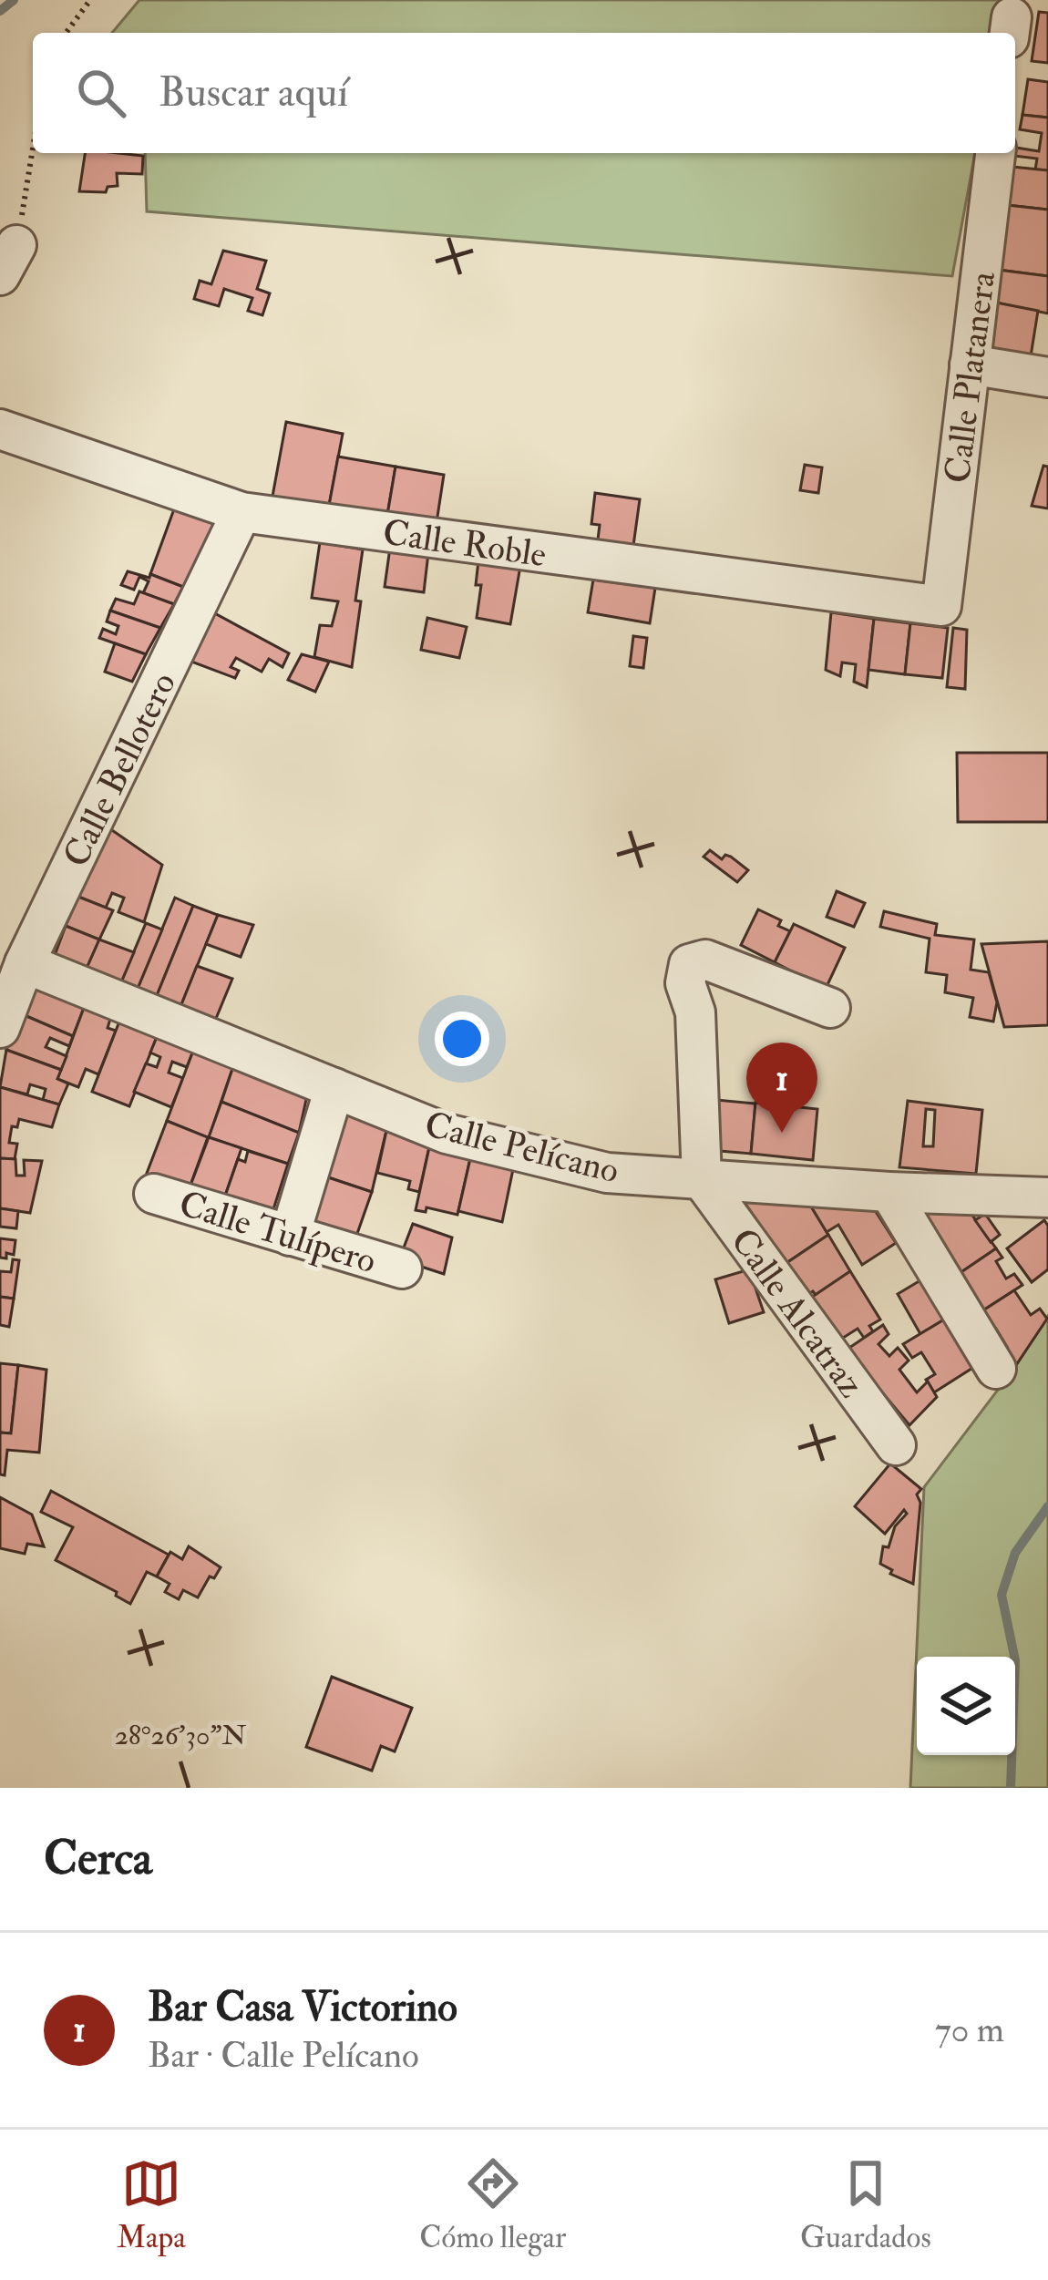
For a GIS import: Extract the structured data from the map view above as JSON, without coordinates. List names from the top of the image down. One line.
{"streets":{"street":["Calle Platanera","Calle Roble","Calle Bellotero","Calle Pelícano","Calle Tulípero","Calle Alcatraz"]},"crossings":[["Calle Platanera","Calle Roble"],["Calle Roble","Calle Bellotero"],["Calle Bellotero","Calle Pelícano"],["Calle Pelícano","Calle Alcatraz"]],"page":{"search":"Buscar aquí","pins":"1","heading":"Cerca","list":[{"mark":"1","name":"Bar Casa Victorino","note":"Bar · Calle Pelícano","value":"70 m"}],"nav":["Mapa","Cómo llegar","Guardados"]},"coordinates":["28°26'30\"N"]}
